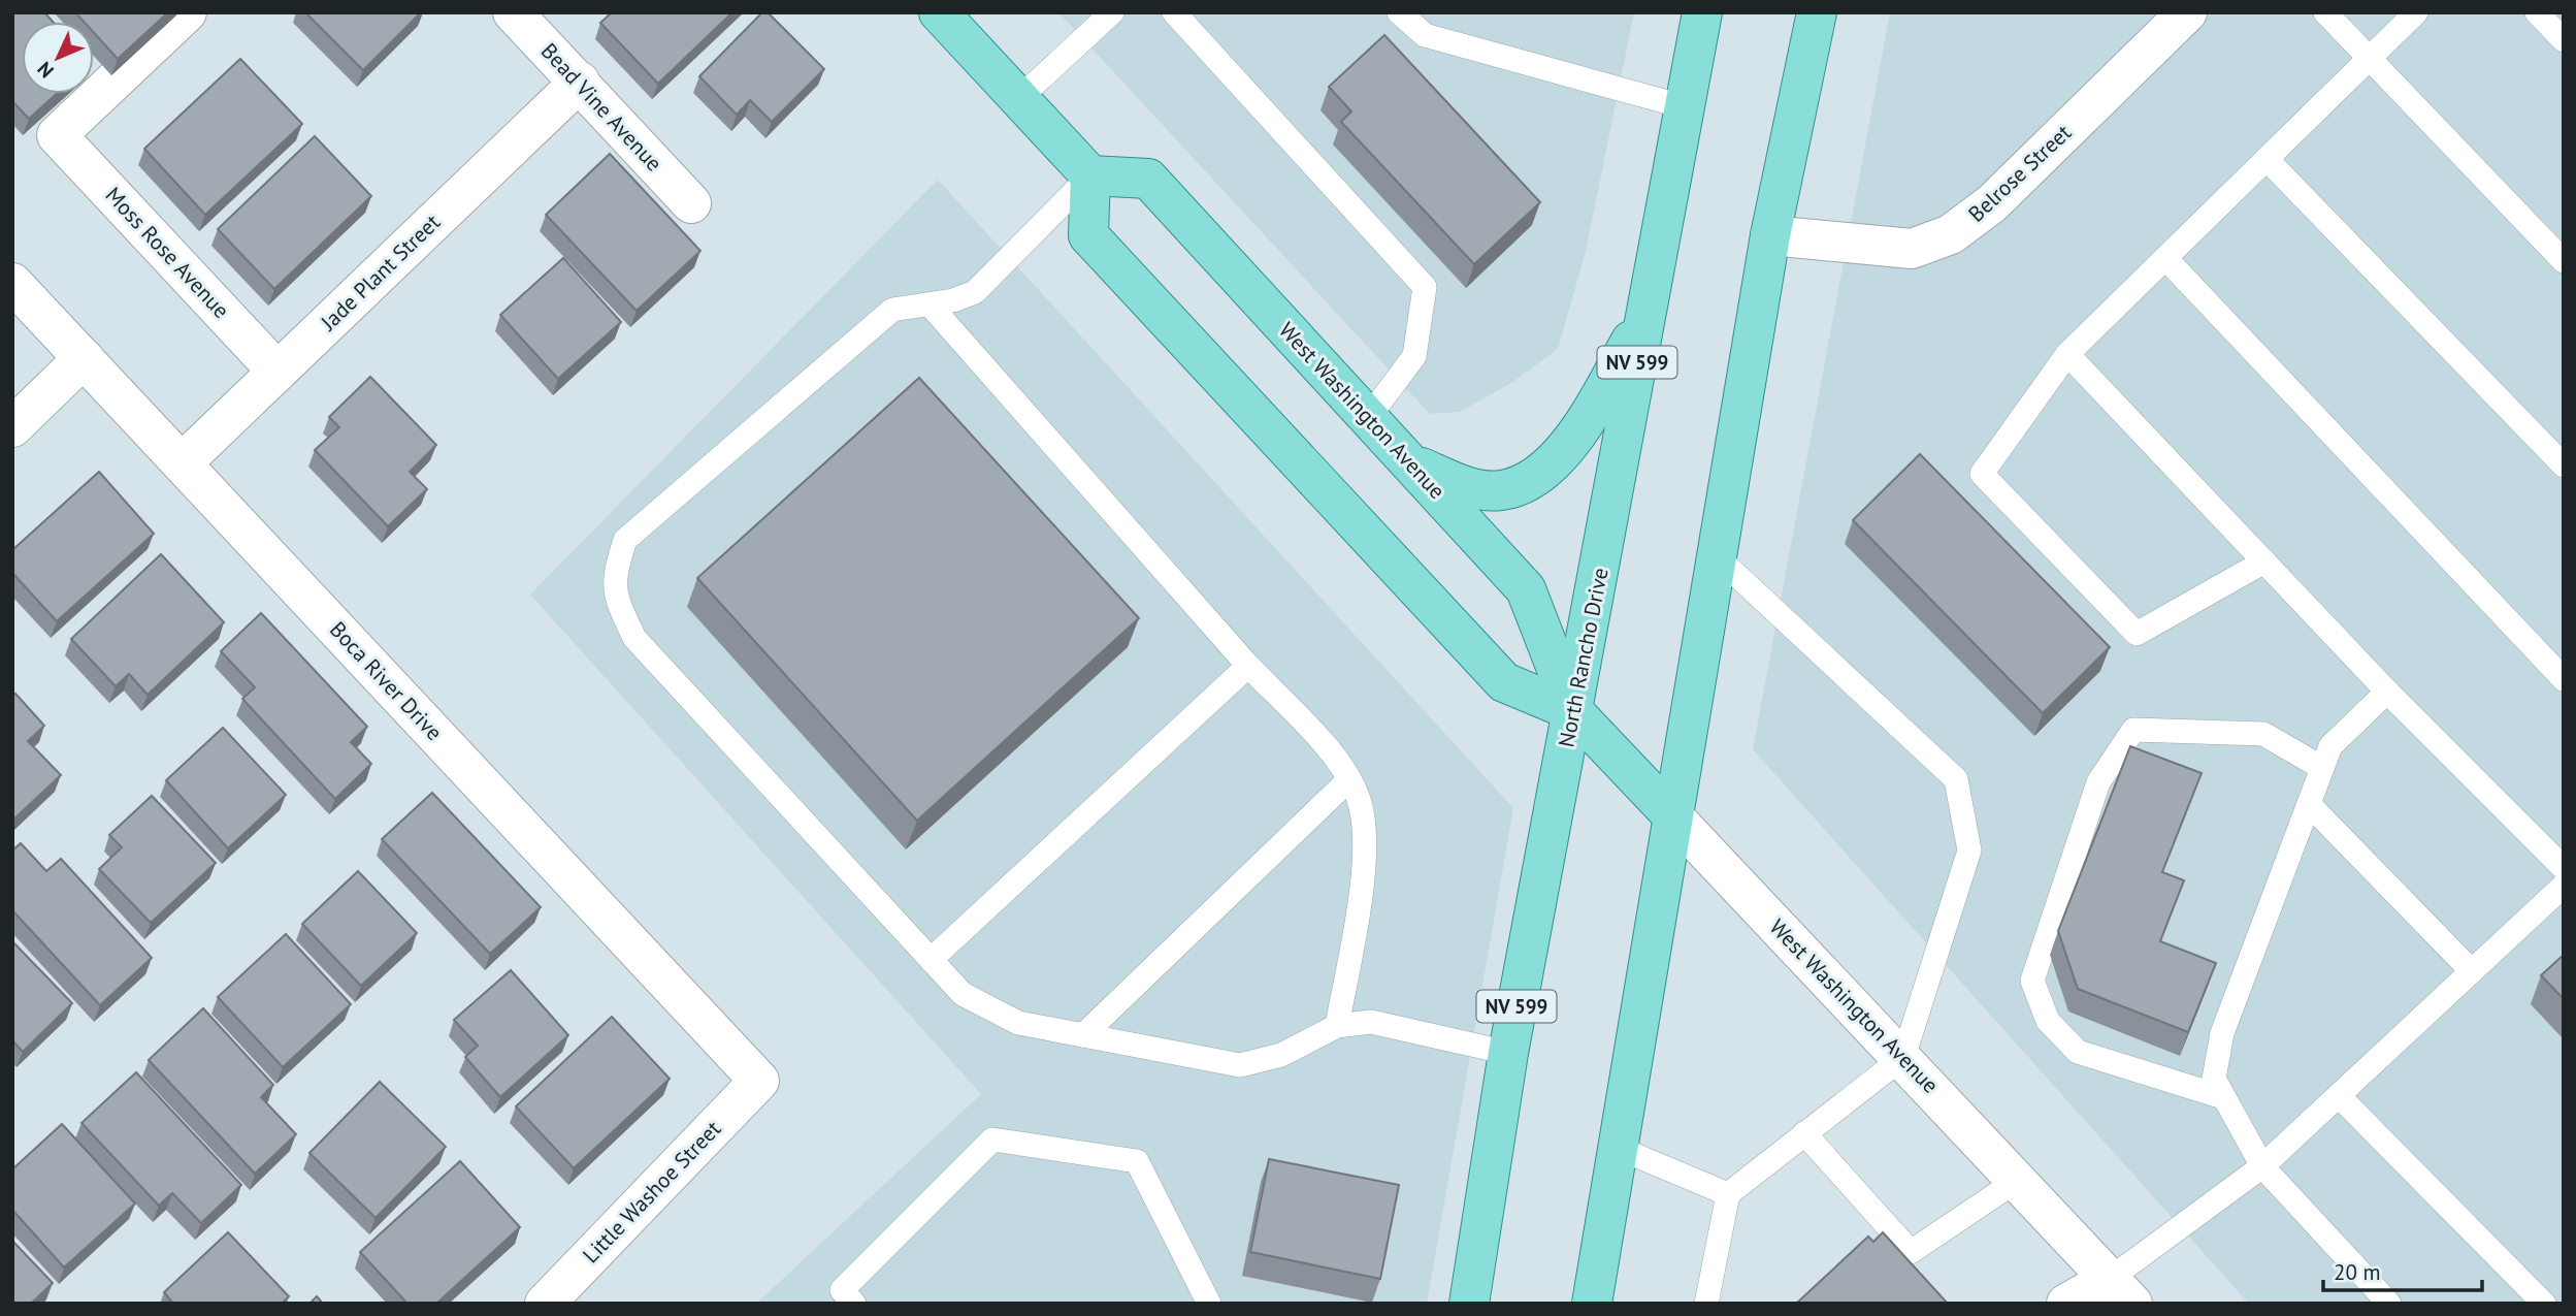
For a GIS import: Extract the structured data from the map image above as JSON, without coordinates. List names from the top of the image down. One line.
{"streets":{"main road":["NV 599","West Washington Avenue","North Rancho Drive"],"street":["Bead Vine Avenue","Belrose Street","Moss Rose Avenue","Jade Plant Street","Boca River Drive","Little Washoe Street"]},"crossings":[["Bead Vine Avenue","Jade Plant Street"],["Moss Rose Avenue","Jade Plant Street"],["Jade Plant Street","Boca River Drive"],["West Washington Avenue","North Rancho Drive"],["Boca River Drive","Little Washoe Street"]],"scale_bar":"20 m","north":"bottom left"}
